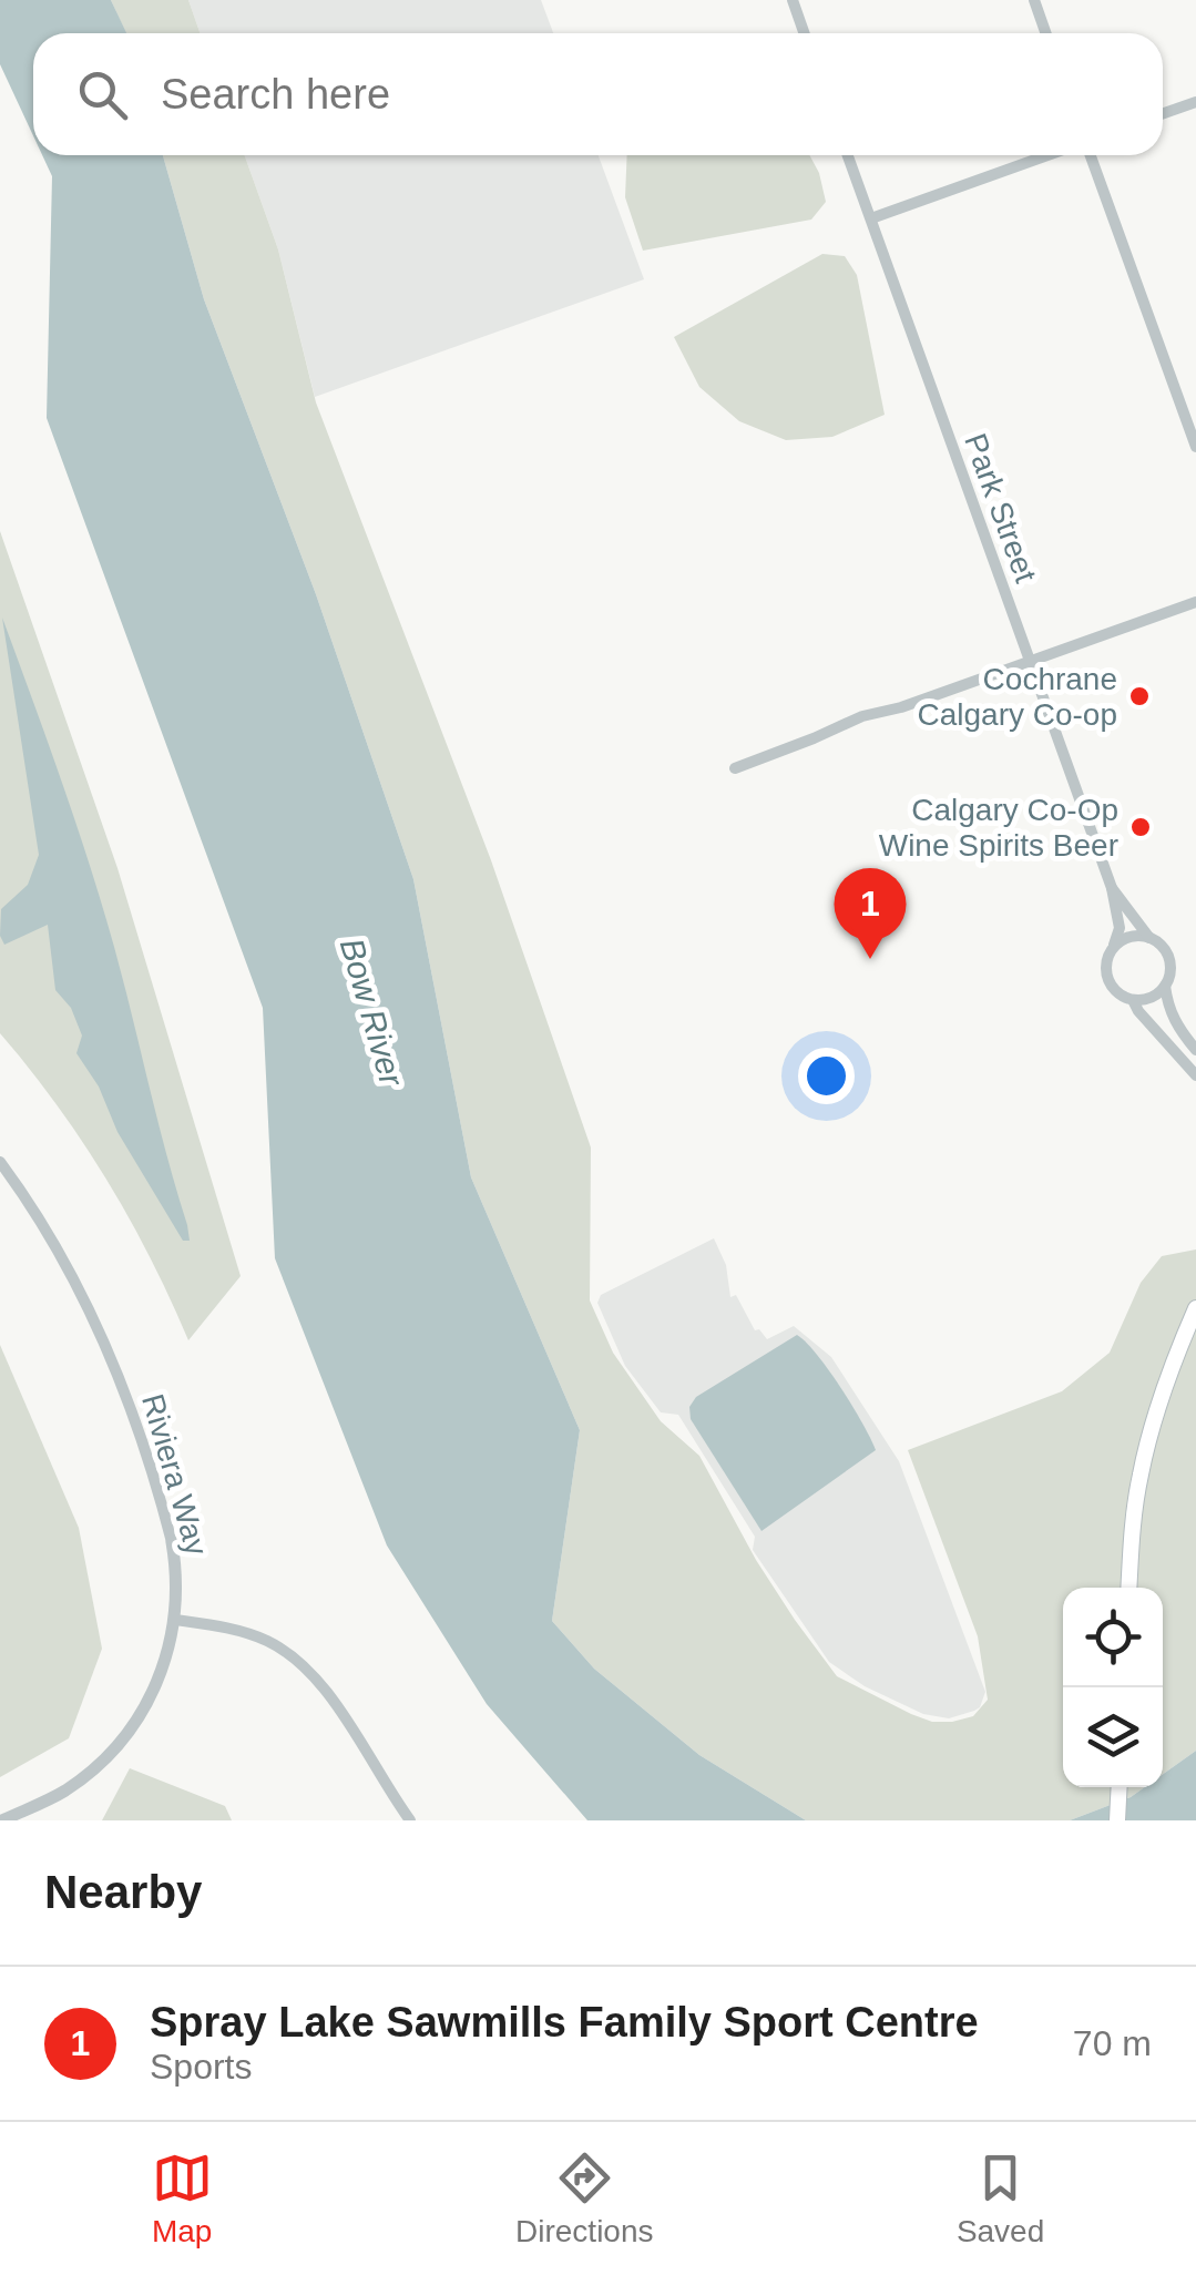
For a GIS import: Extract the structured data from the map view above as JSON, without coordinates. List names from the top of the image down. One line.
{"streets":{"street":["Park Street","Riviera Way"]},"water":["Bow River"],"places":["Cochrane Calgary Co-op","Calgary Co-Op Wine Spirits Beer"],"page":{"search":"Search here","pins":"1","heading":"Nearby","list":[{"mark":"1","name":"Spray Lake Sawmills Family Sport Centre","note":"Sports","value":"70 m"}],"nav":["Map","Directions","Saved"]}}
